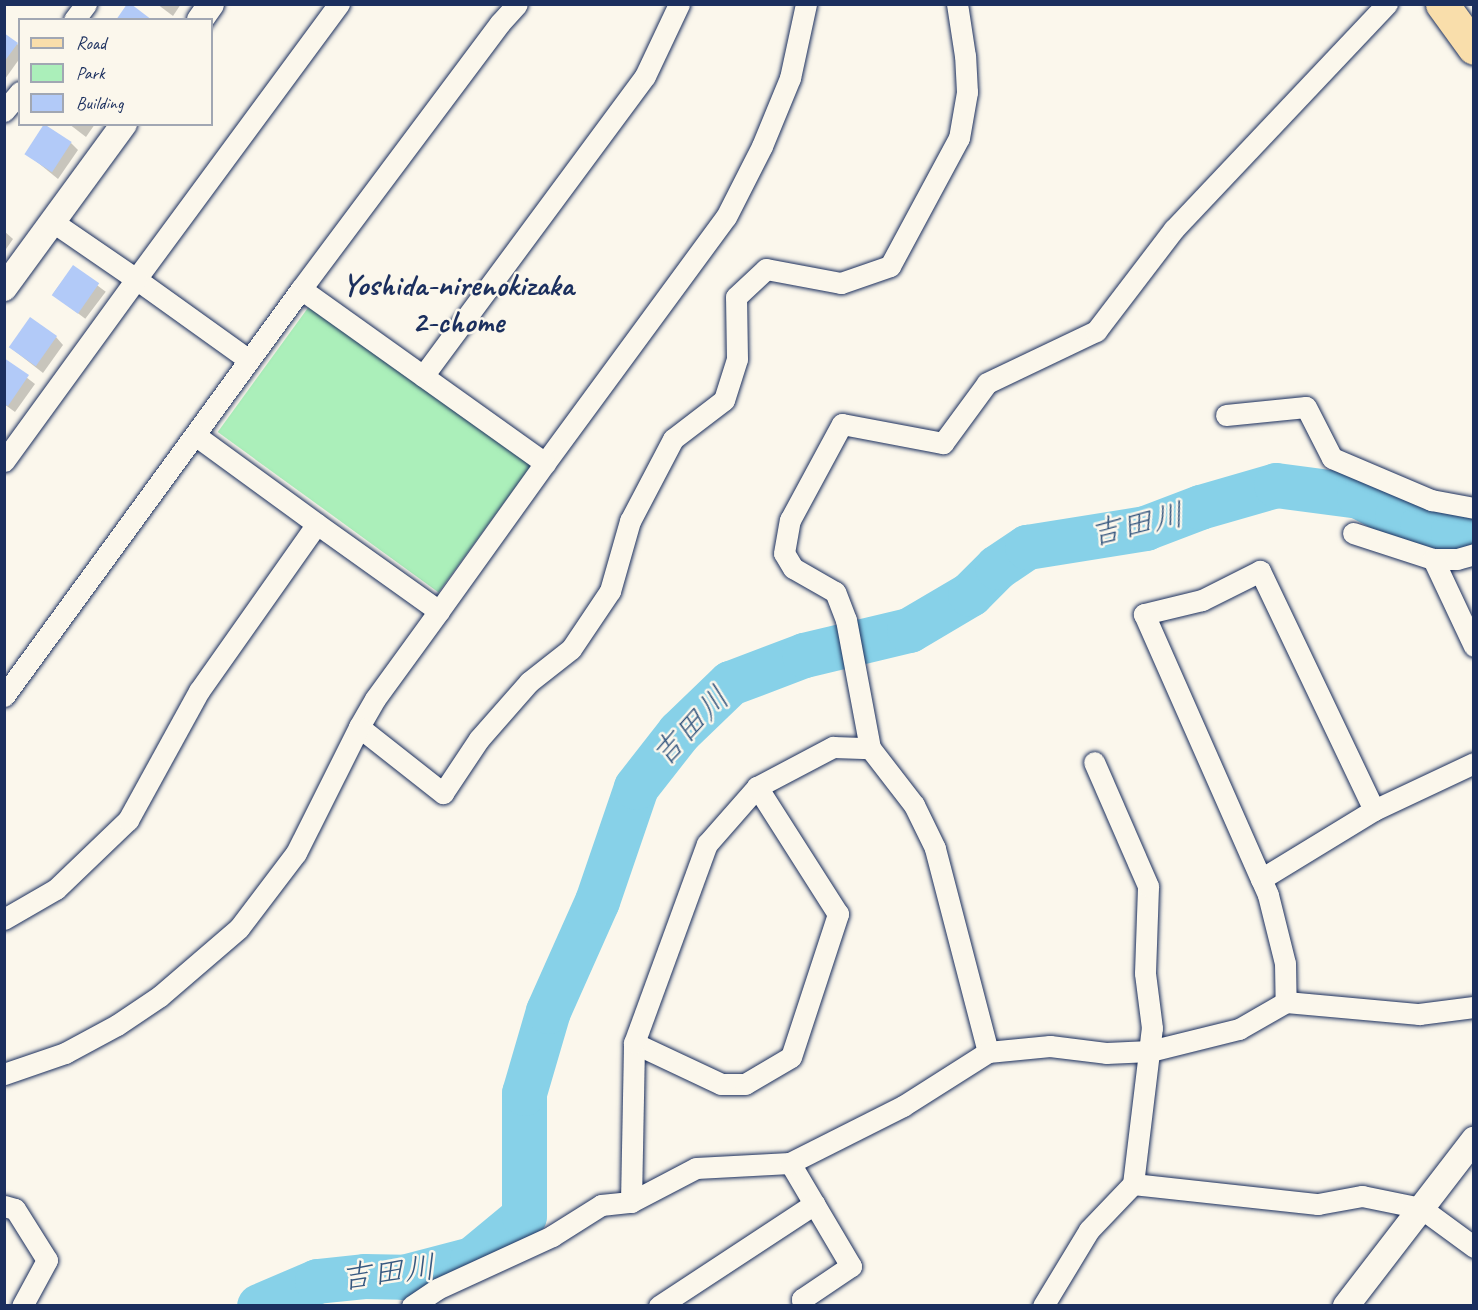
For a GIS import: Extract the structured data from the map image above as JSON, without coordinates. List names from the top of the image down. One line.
{"districts":["Yoshida-nirenokizaka 2-chome"],"water":["吉田川"],"legend":["Road","Park","Building"]}
